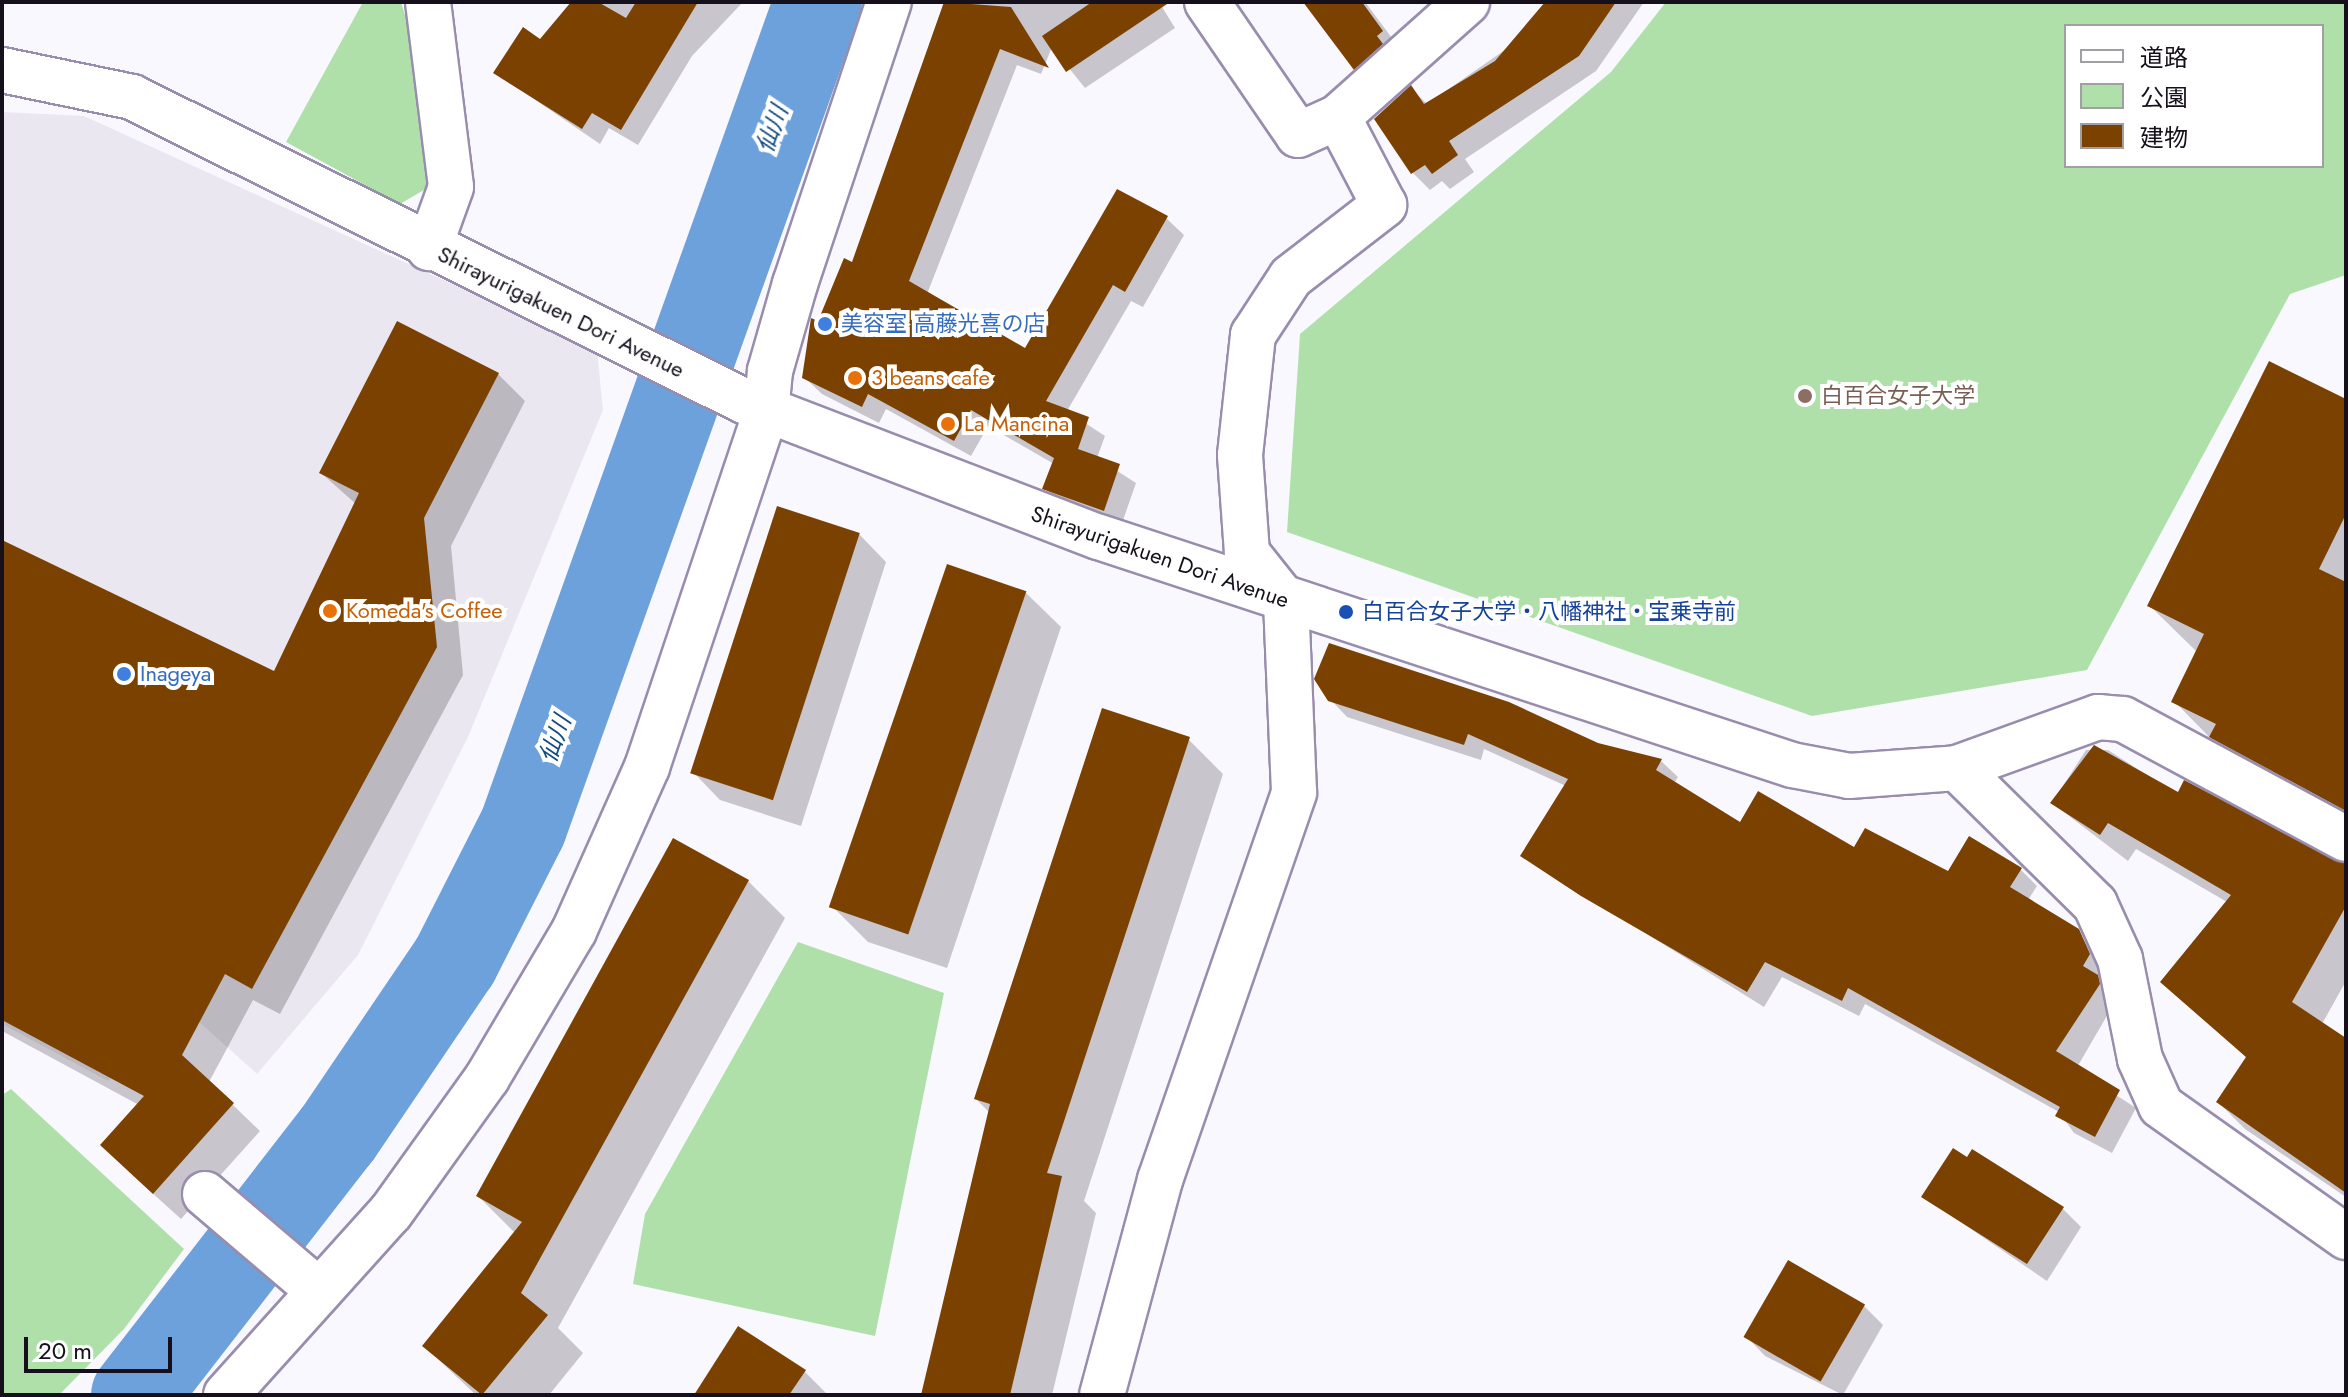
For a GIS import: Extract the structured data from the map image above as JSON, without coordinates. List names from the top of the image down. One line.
{"streets":{"street":["Shirayurigakuen Dori Avenue"]},"water":["仙川"],"places":["美容室 高藤光喜の店","3 beans cafe","白百合女子大学","La Mancina","Komeda's Coffee","白百合女子大学・八幡神社・宝乗寺前","Inageya"],"legend":["道路","公園","建物"],"scale_bar":"20 m"}
